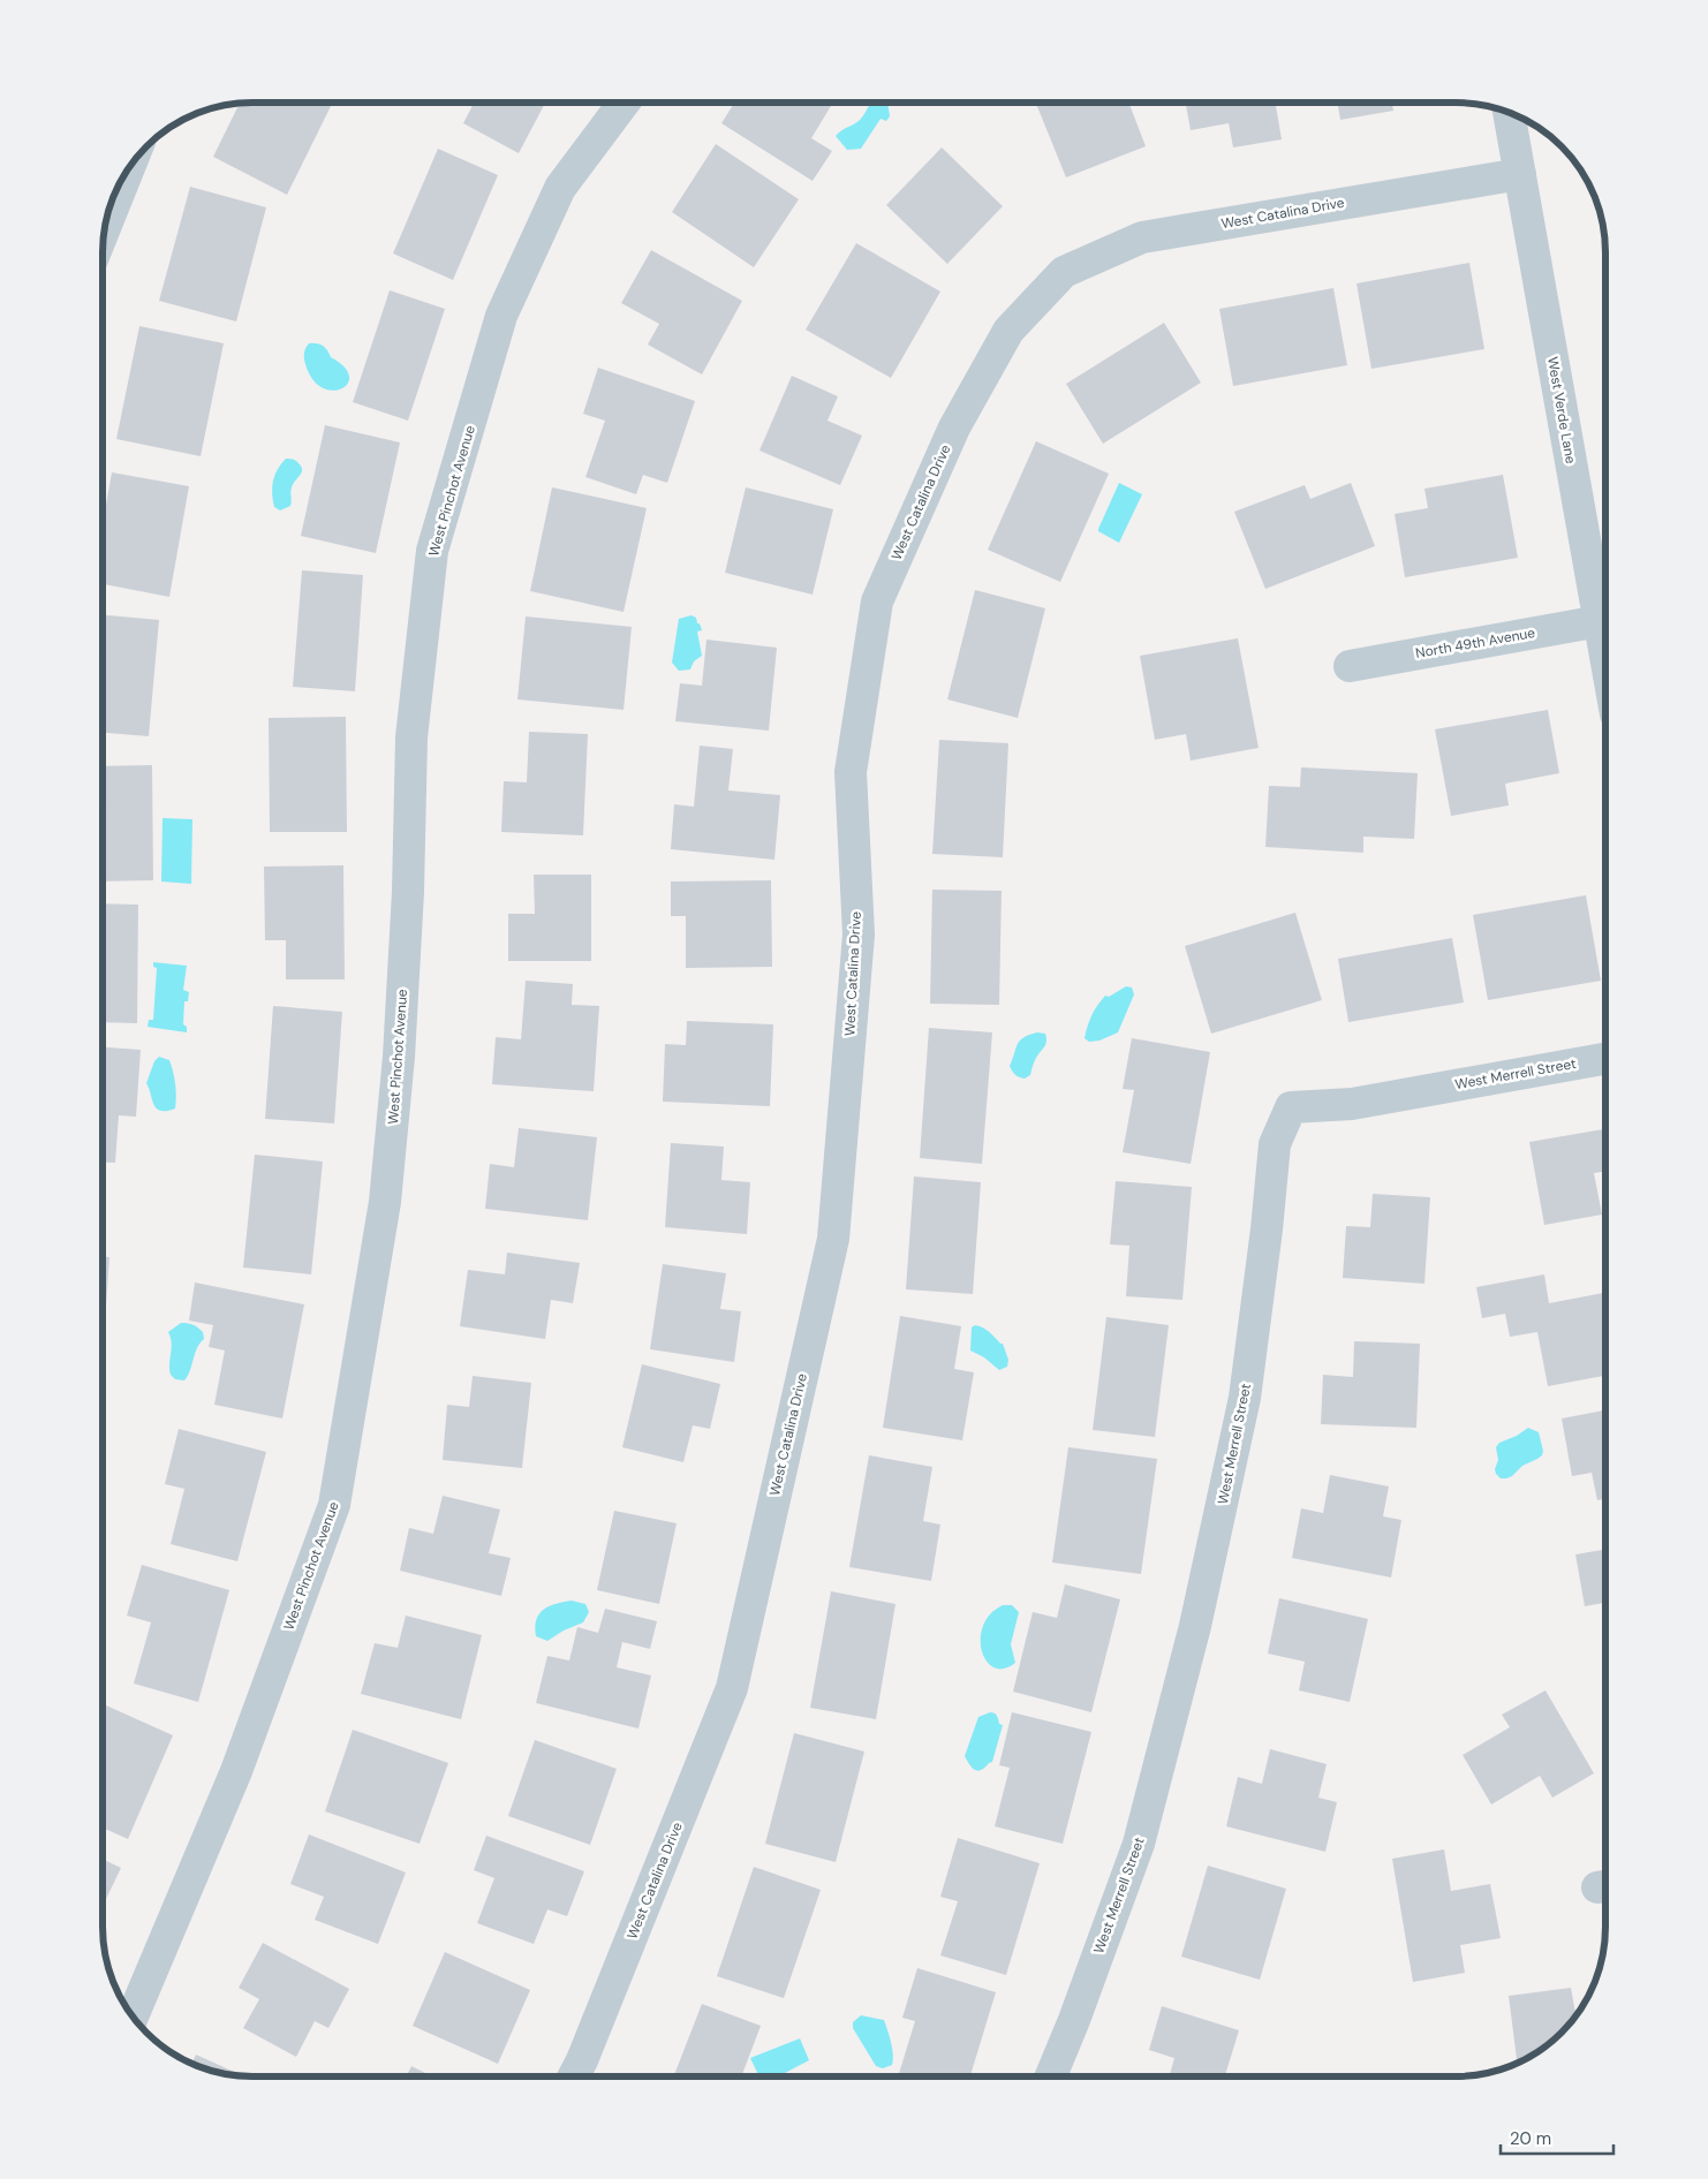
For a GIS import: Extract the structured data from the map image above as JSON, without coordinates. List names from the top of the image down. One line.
{"streets":{"street":["West Catalina Drive","West Verde Lane","West Pinchot Avenue","North 49th Avenue","West Merrell Street"]},"crossings":[["West Catalina Drive","West Verde Lane"],["West Verde Lane","North 49th Avenue"]],"scale_bar":"20 m"}
